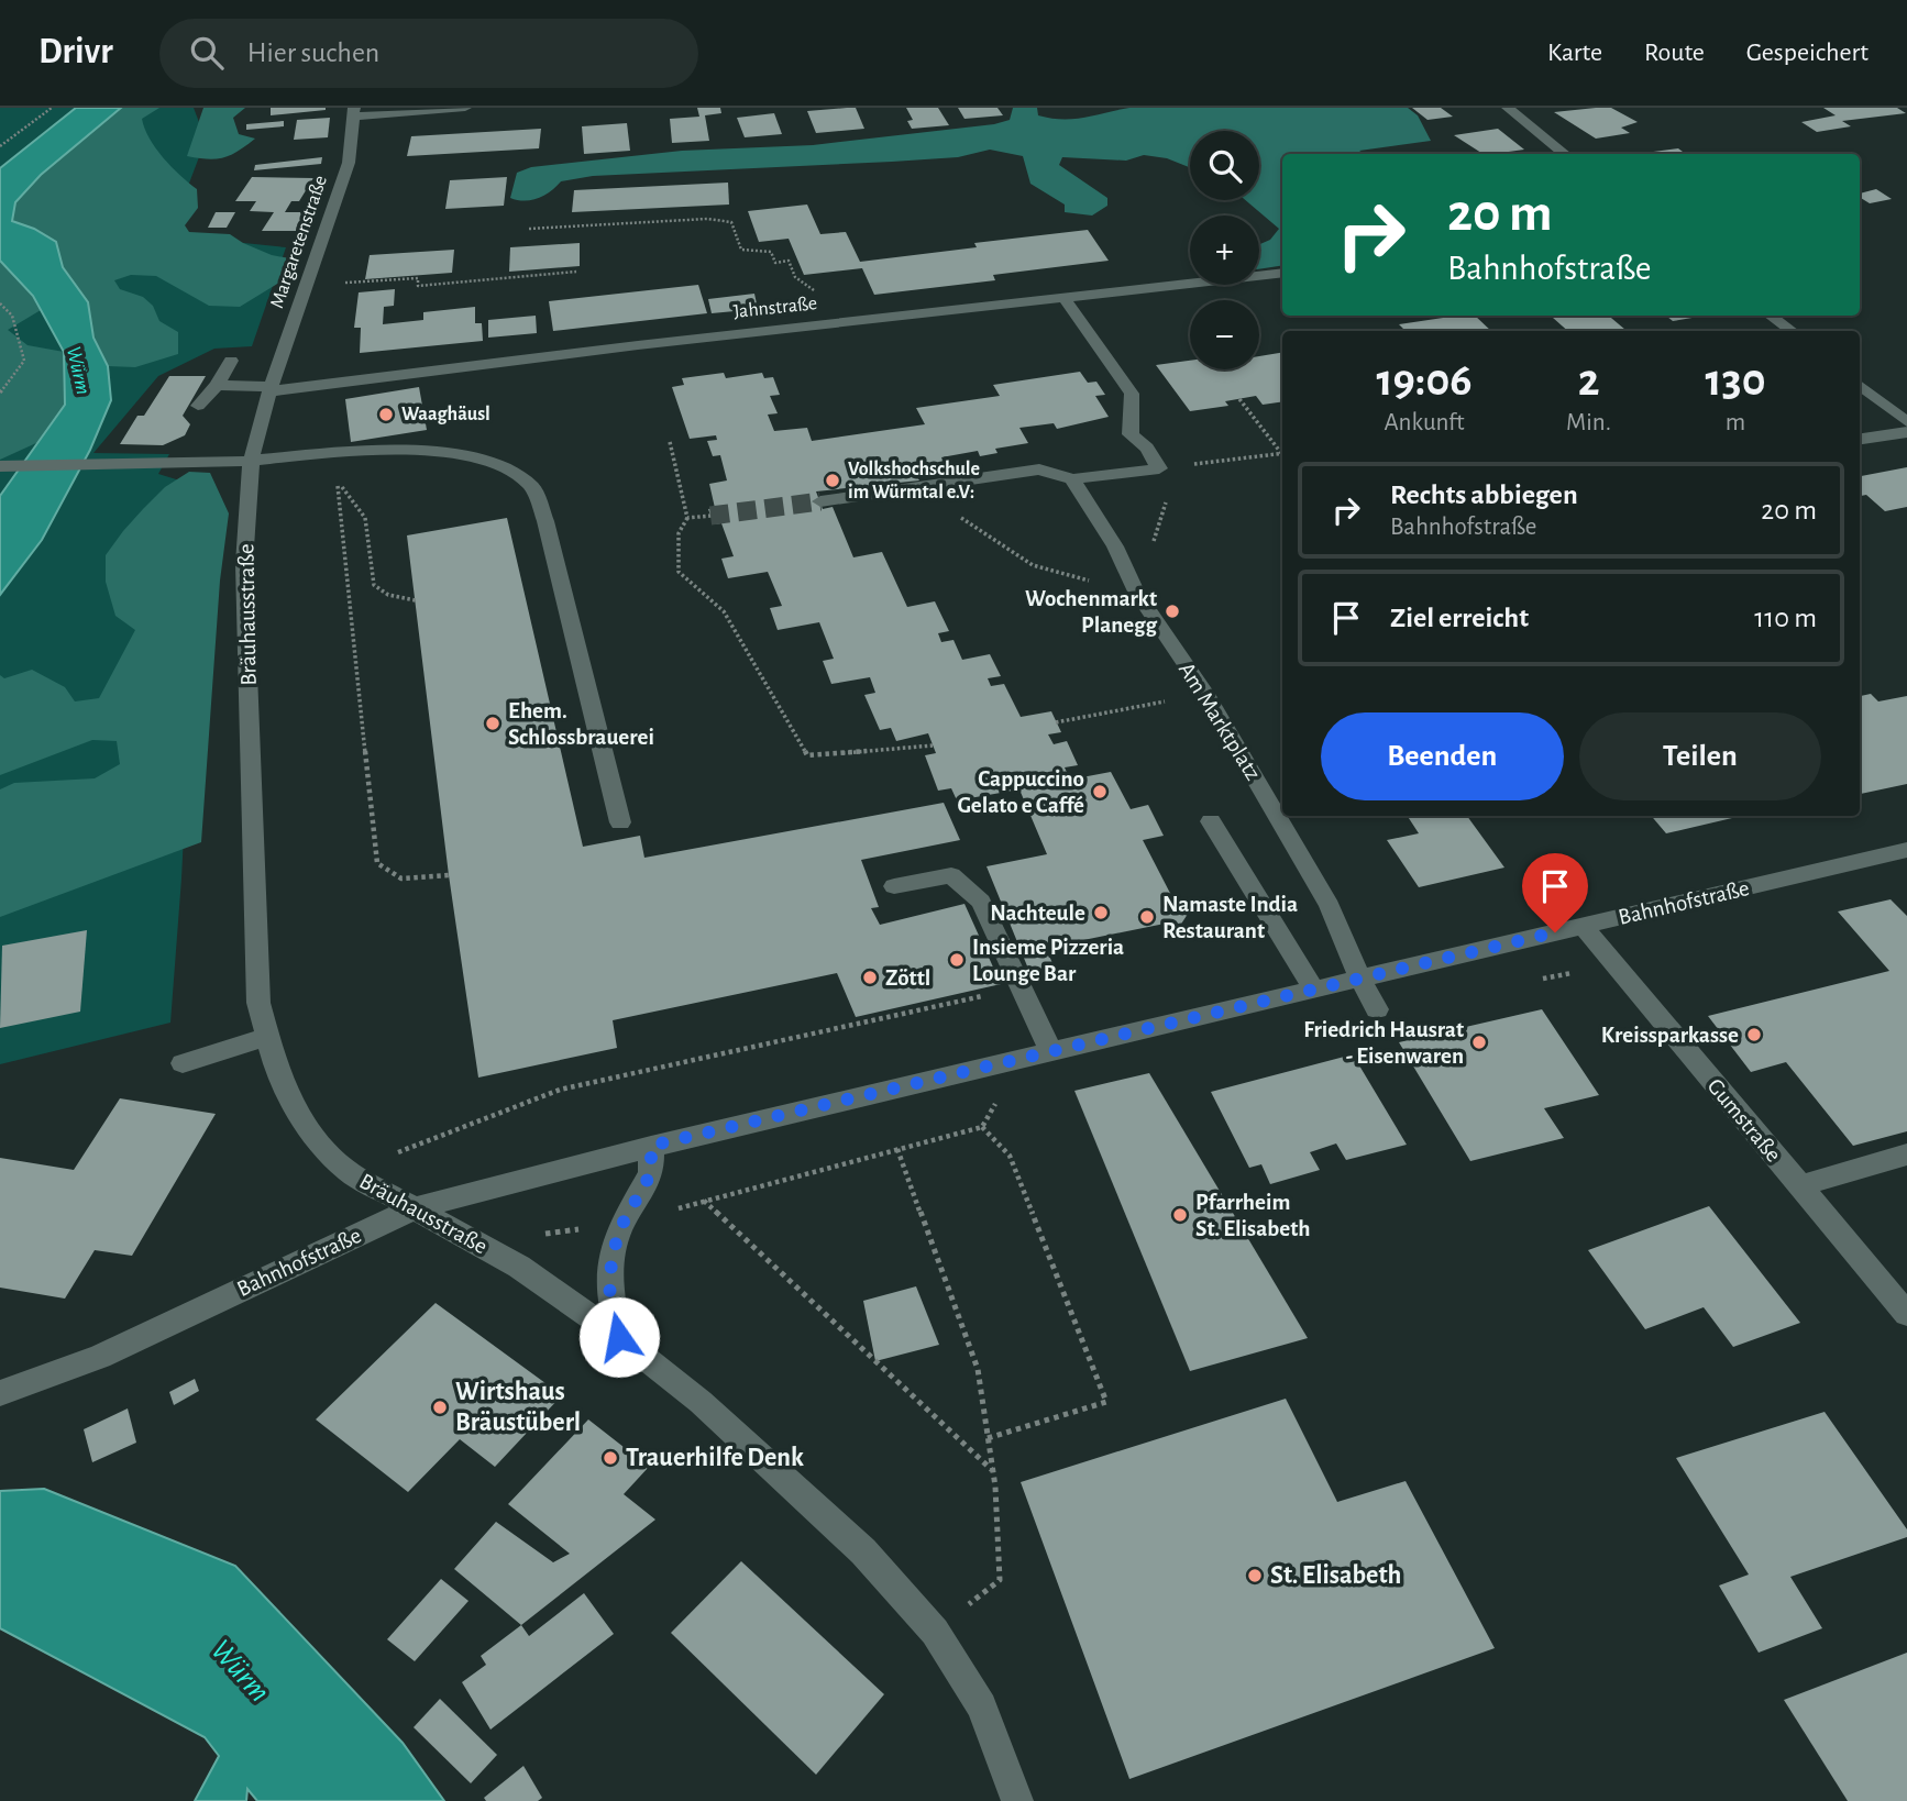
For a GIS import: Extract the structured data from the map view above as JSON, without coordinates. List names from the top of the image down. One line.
{"streets":{"street":["Margaretenstraße","Jahnstraße","Bräuhausstraße","Am Marktplatz","Bahnhofstraße","Gumstraße"]},"crossings":[["Margaretenstraße","Jahnstraße"],["Margaretenstraße","Bräuhausstraße"],["Jahnstraße","Bräuhausstraße"],["Bräuhausstraße","Bahnhofstraße"],["Am Marktplatz","Bahnhofstraße"],["Bahnhofstraße","Gumstraße"]],"water":["Würm"],"places":["Waaghäusl","Volkshochschule im Würmtal e.V:","Wochenmarkt Planegg","Ehem. Schlossbrauerei","Cappuccino Gelato e Caffé","Nachteule","Namaste India Restaurant","Insieme Pizzeria Lounge Bar","Zöttl","Kreissparkasse","Friedrich Hausrat - Eisenwaren","Pfarrheim St. Elisabeth","Wirtshaus Bräustüberl","Trauerhilfe Denk","St. Elisabeth"],"page":{"header":"Drivr","search":"Hier suchen","nav":["Karte","Route","Gespeichert"],"map_buttons":["+","−"],"turn":["20 m","Bahnhofstraße"],"eta":["19:06","Ankunft","2","Min.","130","m"],"list":[{"name":"Rechts abbiegen","note":"Bahnhofstraße","value":"20 m"},{"name":"Ziel erreicht","value":"110 m"}],"buttons":["Beenden","Teilen"]}}
